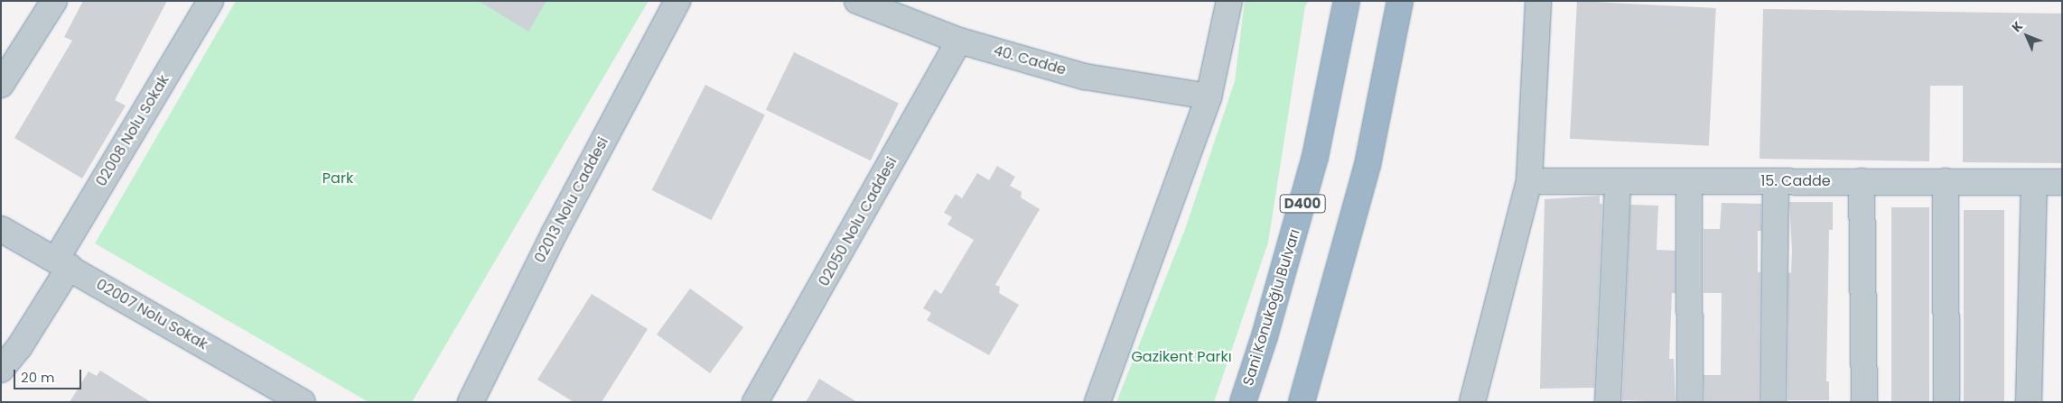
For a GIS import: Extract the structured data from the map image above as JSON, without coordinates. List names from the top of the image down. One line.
{"streets":{"highway":["D400","Sani Konukoğlu Bulvarı"],"street":["40. Cadde","02008 Nolu Sokak","15. Cadde","02013 Nolu Caddesi","02050 Nolu Caddesi","02007 Nolu Sokak"]},"crossings":[["40. Cadde","02050 Nolu Caddesi"],["02008 Nolu Sokak","02007 Nolu Sokak"]],"parks":["Park","Gazikent Parkı"],"scale_bar":"20 m","north":"top left"}
